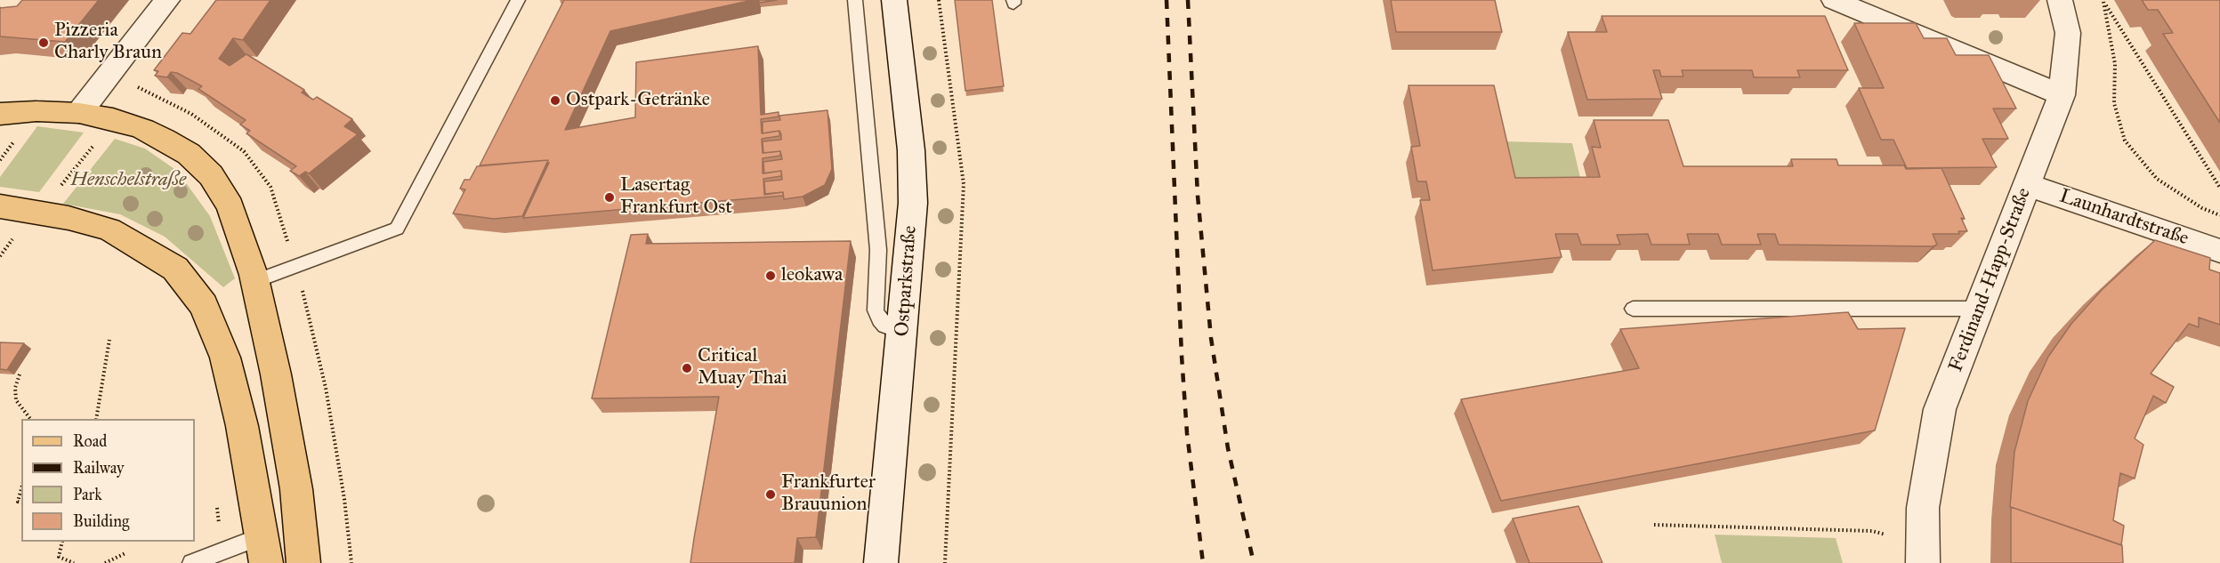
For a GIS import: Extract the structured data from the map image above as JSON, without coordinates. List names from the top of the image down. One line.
{"streets":{"street":["Launhardtstraße","Ferdinand-Happ-Straße","Ostparkstraße"]},"crossings":[["Launhardtstraße","Ferdinand-Happ-Straße"]],"parks":["Henschelstraße"],"places":["Pizzeria Charly Braun","Ostpark-Getränke","Lasertag Frankfurt Ost","leokawa","Critical Muay Thai","Frankfurter Brauunion"],"legend":["Road","Railway","Park","Building"]}
